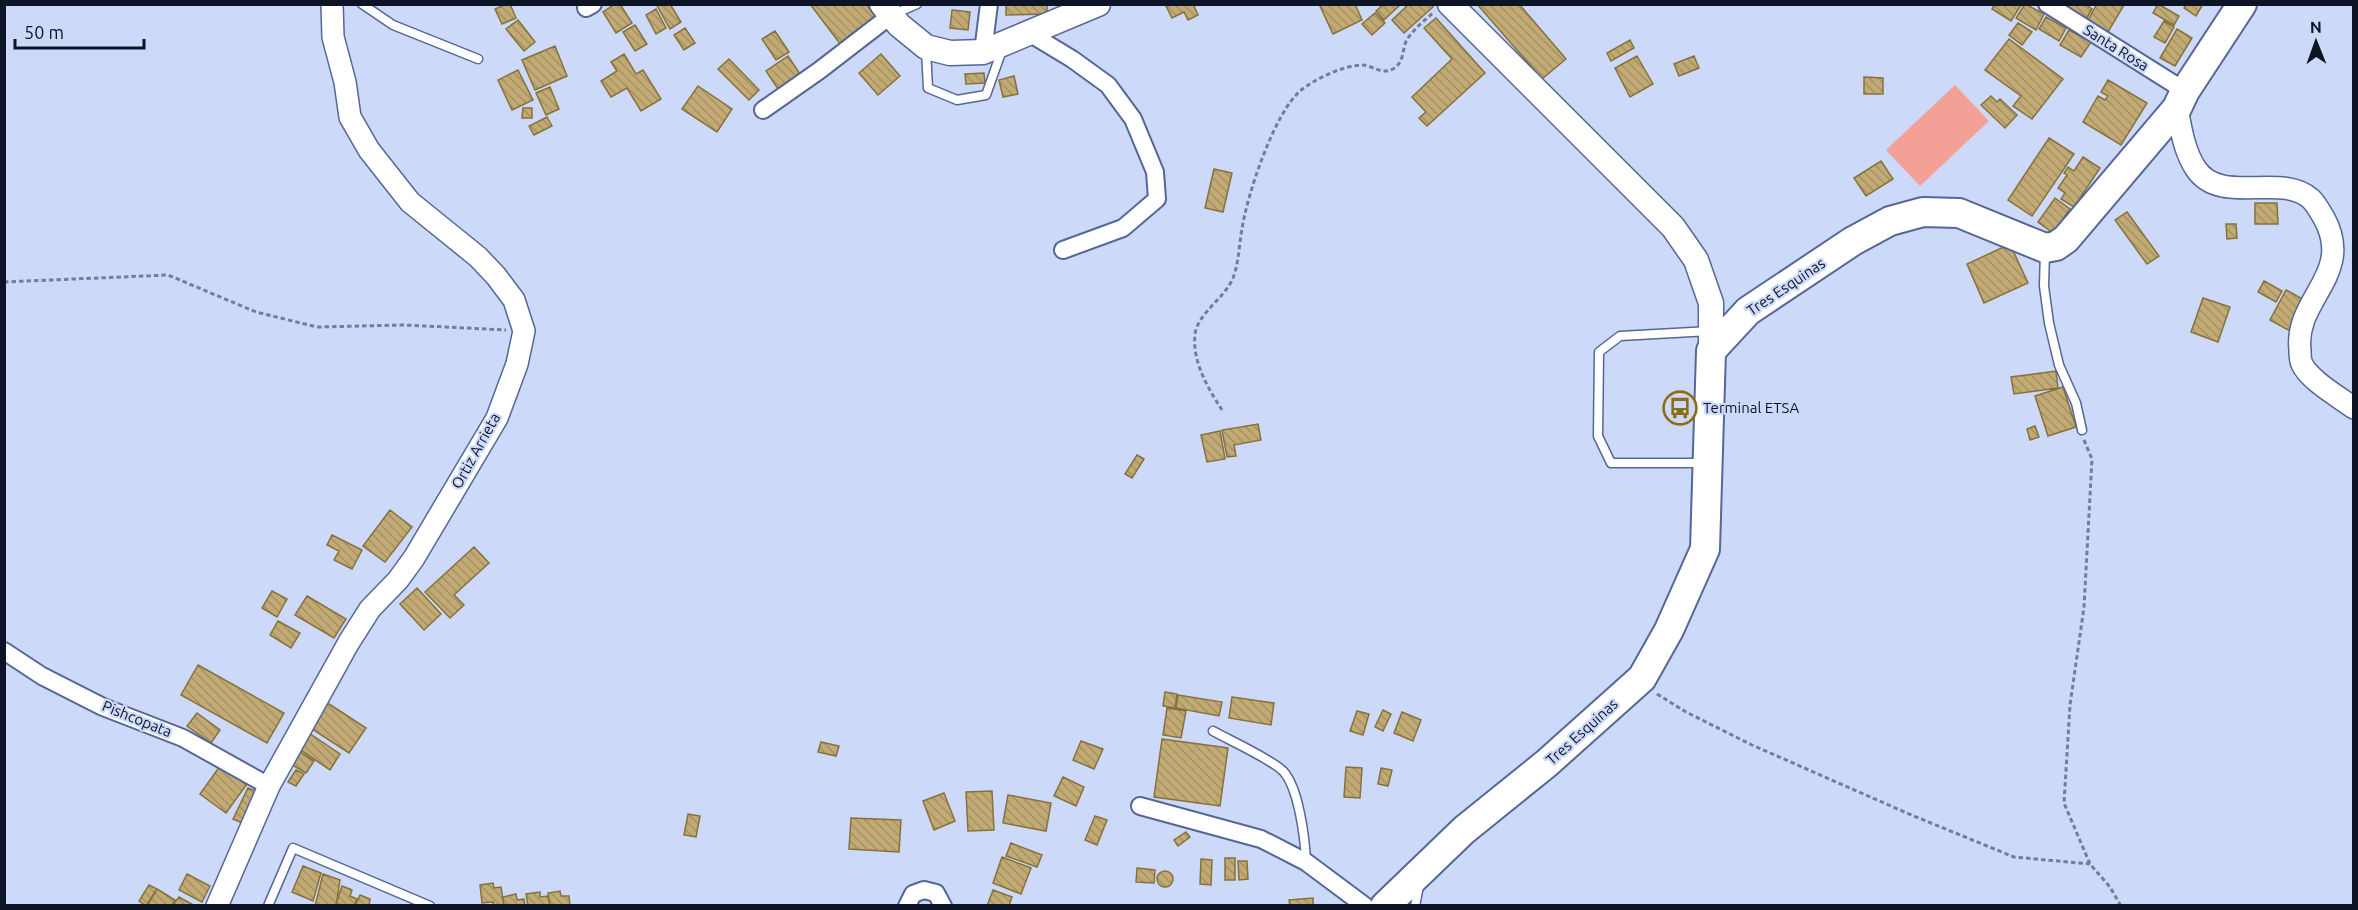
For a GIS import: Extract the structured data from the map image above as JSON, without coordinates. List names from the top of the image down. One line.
{"streets":{"highway":["Tres Esquinas"],"street":["Santa Rosa","Ortiz Arrieta","Pishcopata"]},"crossings":[["Ortiz Arrieta","Pishcopata"]],"places":{"bus stop":["Terminal ETSA"]},"scale_bar":"50 m","north":"top"}
